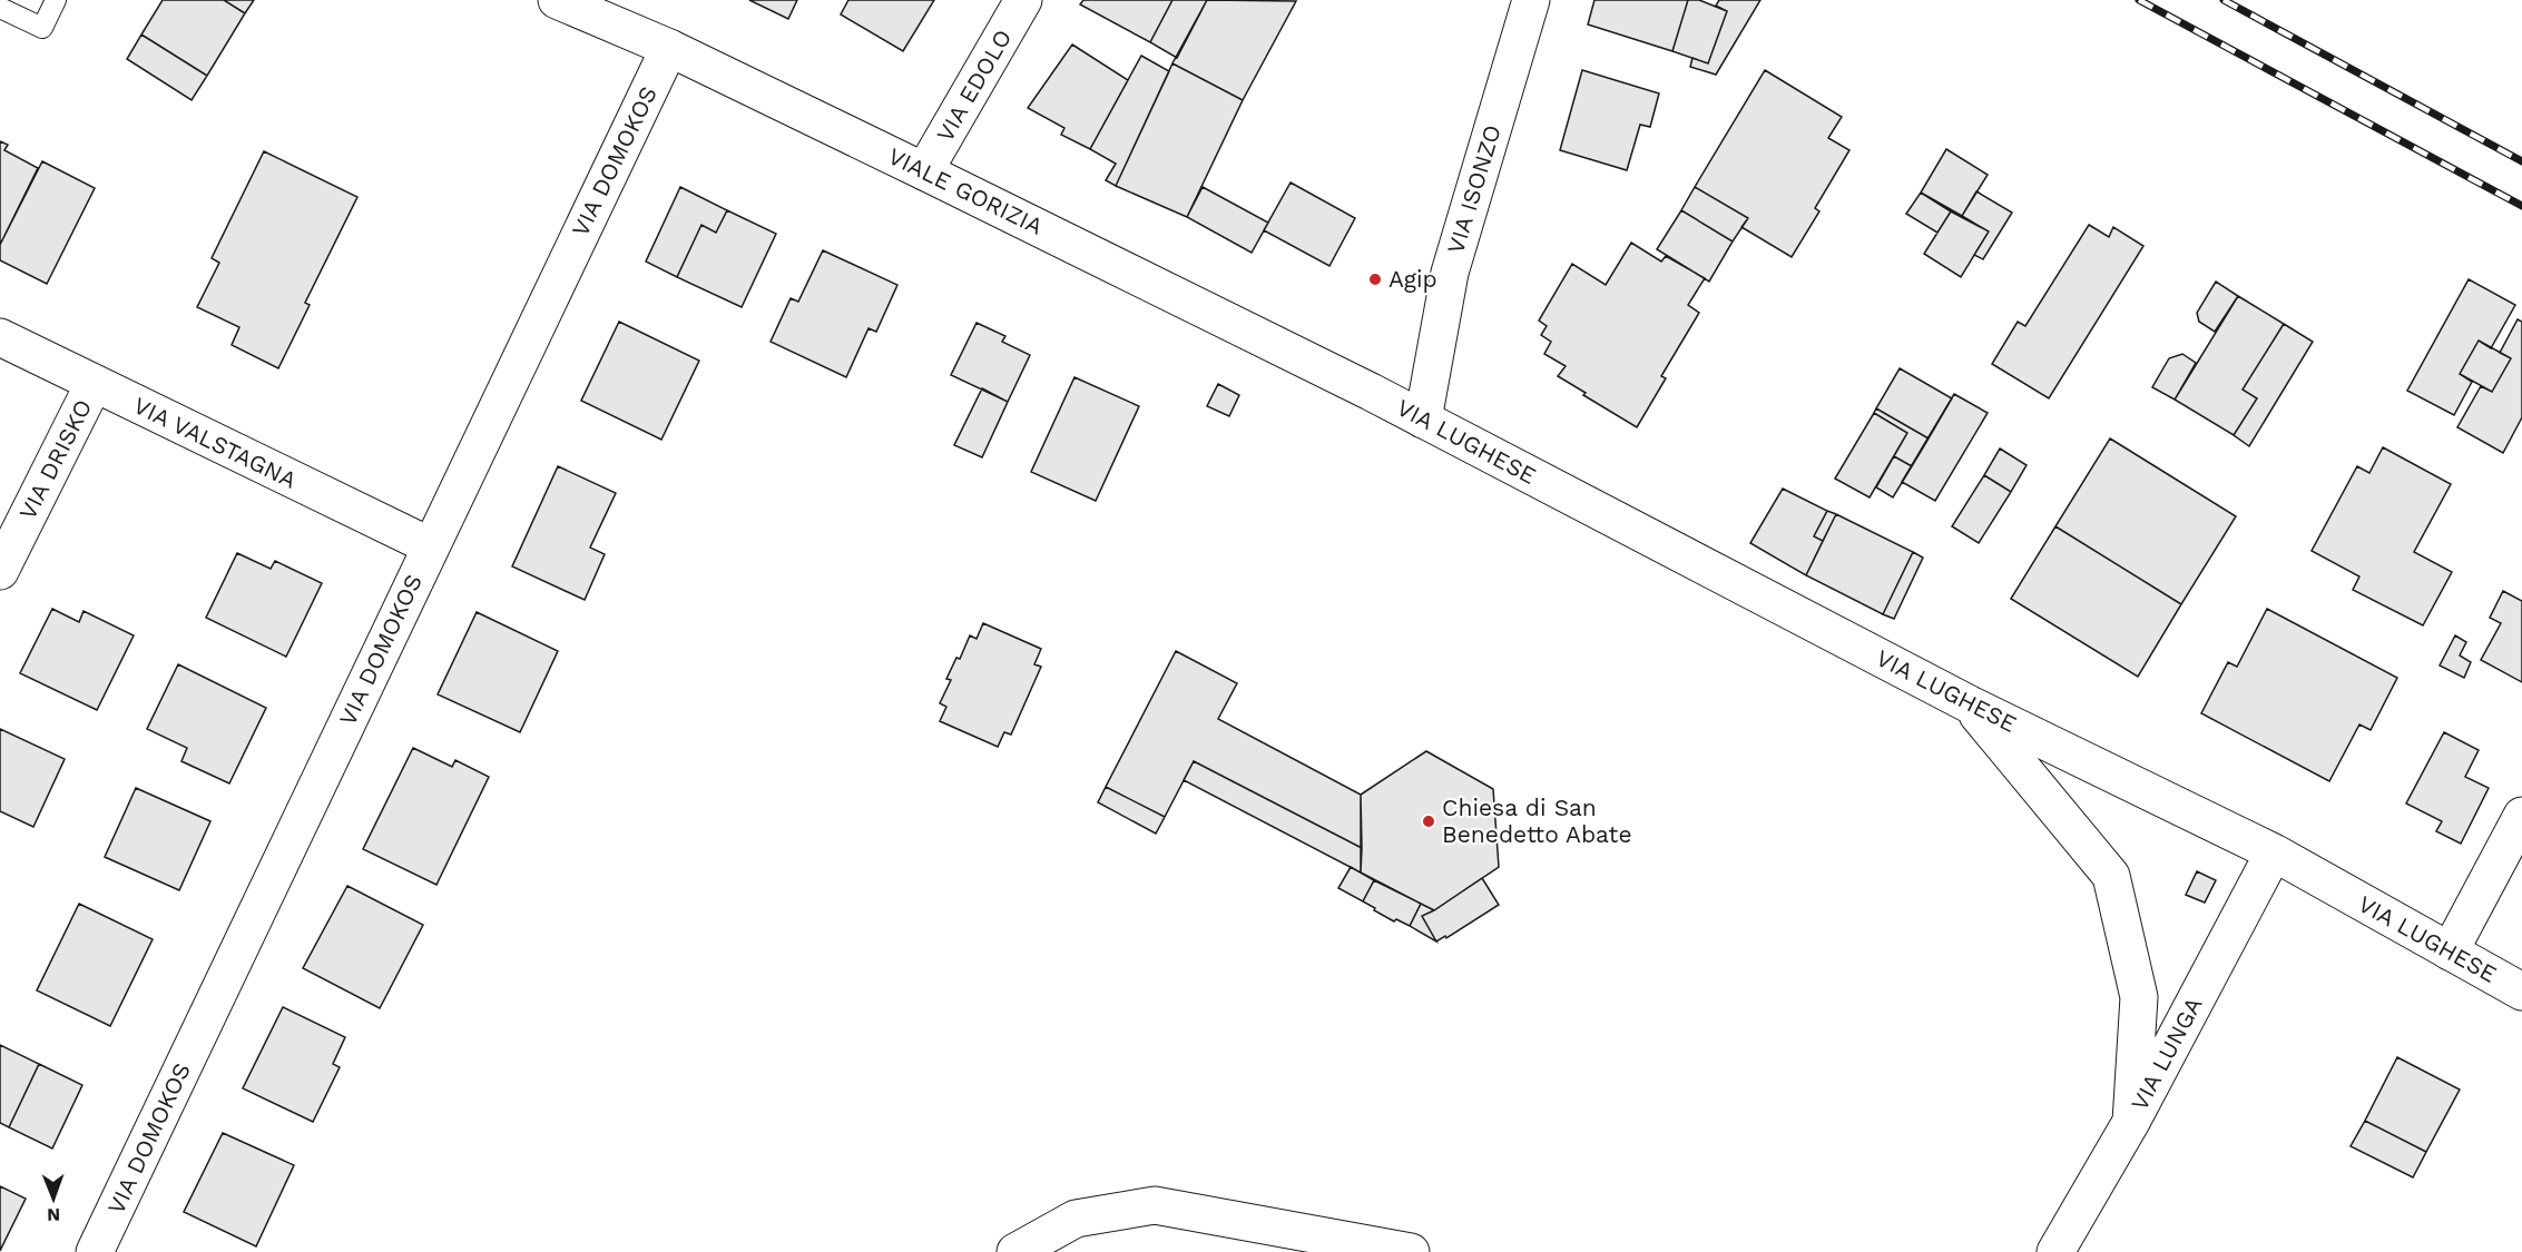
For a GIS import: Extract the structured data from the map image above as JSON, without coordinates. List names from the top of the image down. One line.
{"streets":{"main road":["VIA EDOLO","VIA DOMOKOS","VIA ISONZO","VIALE GORIZIA","VIA LUGHESE","VIA VALSTAGNA","VIA DRISKO","VIA LUNGA"]},"crossings":[["VIA EDOLO","VIALE GORIZIA"],["VIA DOMOKOS","VIALE GORIZIA"],["VIA DOMOKOS","VIA VALSTAGNA"],["VIA ISONZO","VIA LUGHESE"],["VIALE GORIZIA","VIA LUGHESE"],["VIA LUGHESE","VIA LUNGA"],["VIA VALSTAGNA","VIA DRISKO"]],"places":["Agip","Chiesa di San Benedetto Abate"],"north":"bottom"}
